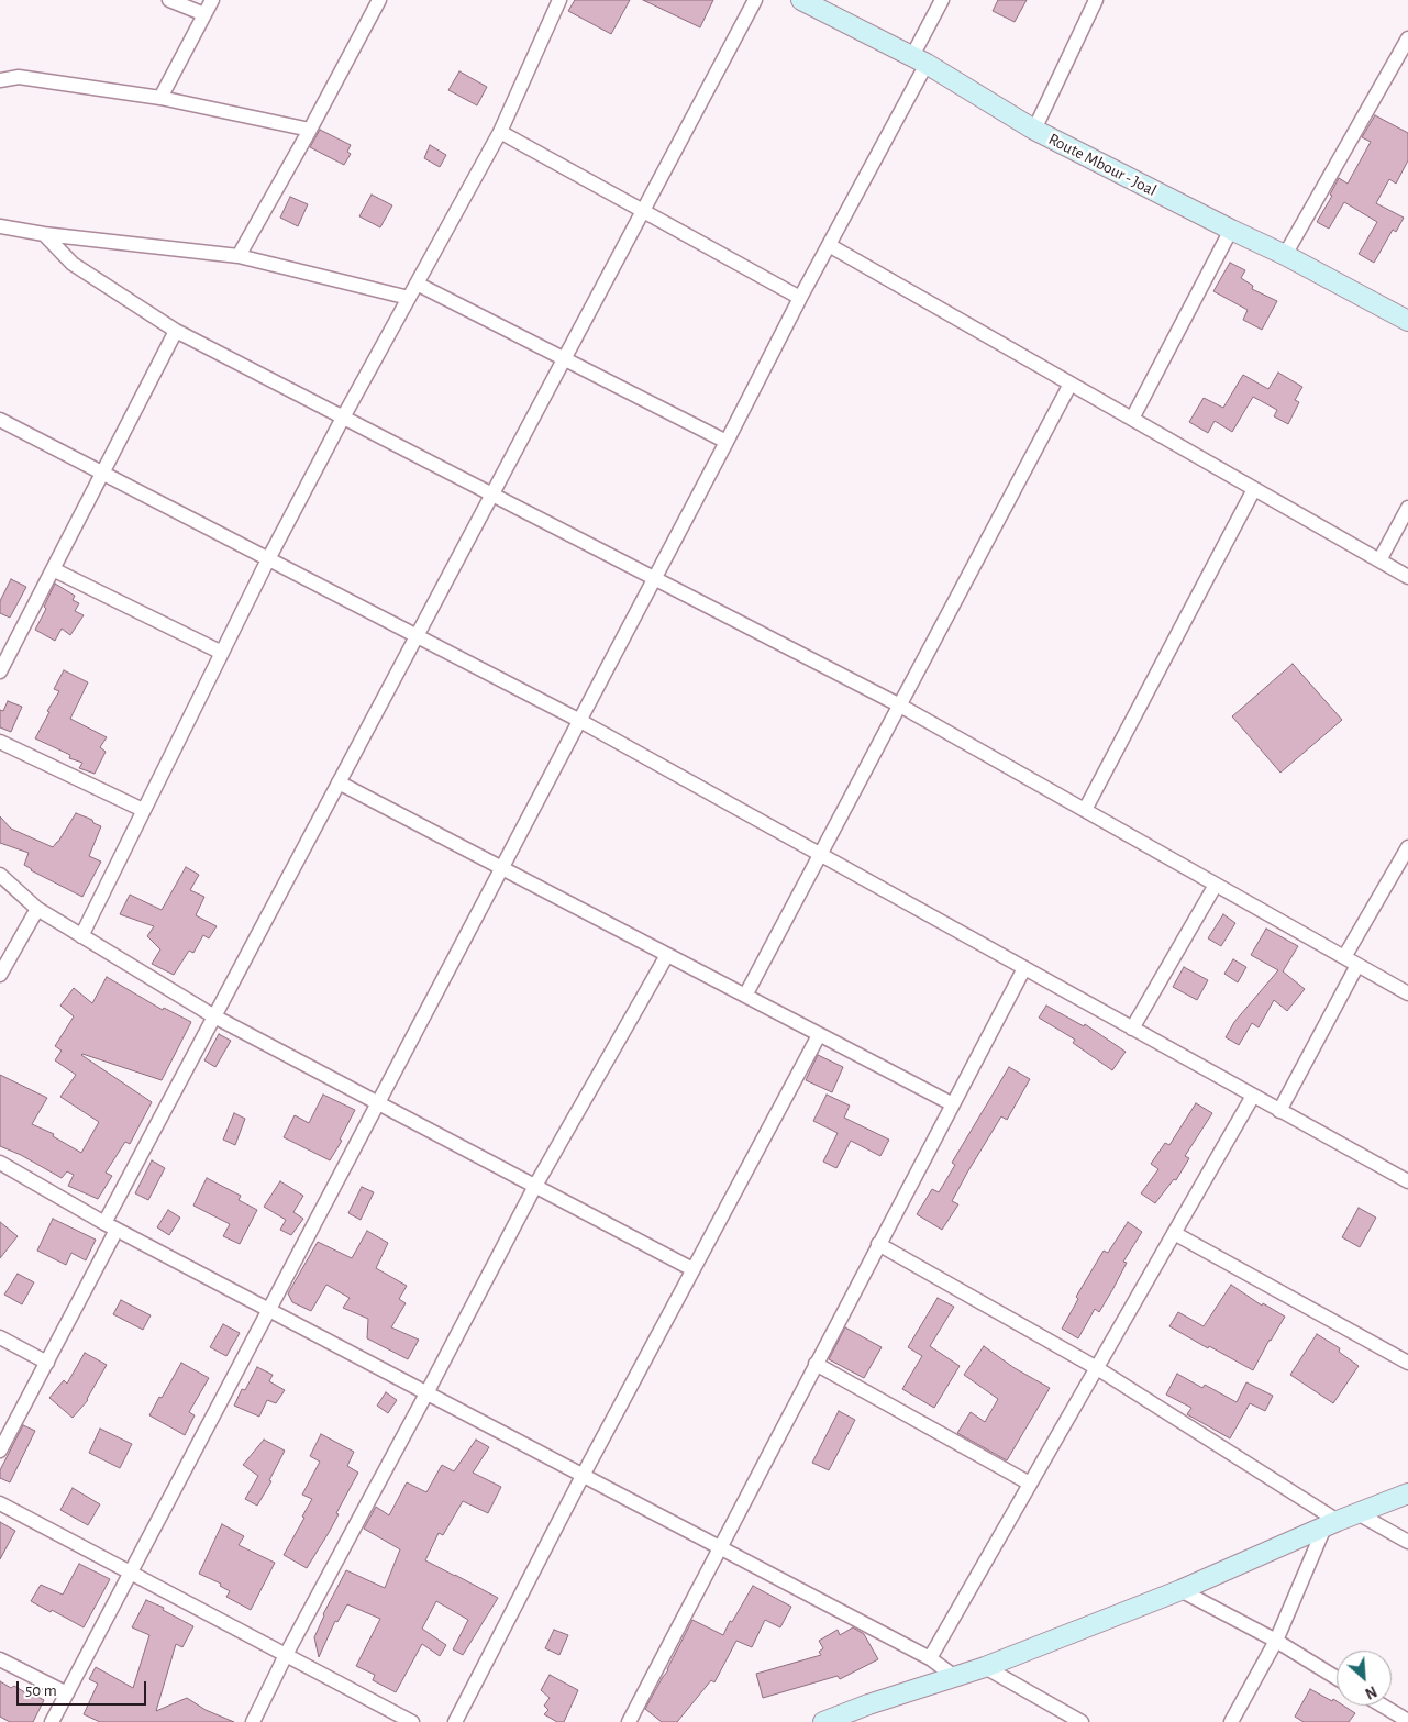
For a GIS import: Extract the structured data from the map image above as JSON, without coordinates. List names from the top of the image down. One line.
{"streets":{"main road":["Route Mbour - Joal"]},"scale_bar":"50 m","north":"bottom right"}
